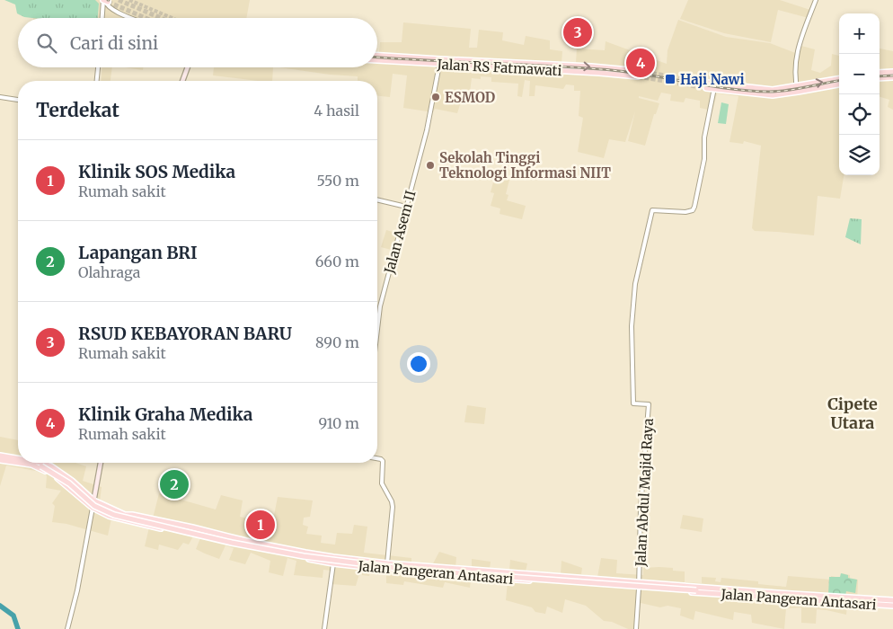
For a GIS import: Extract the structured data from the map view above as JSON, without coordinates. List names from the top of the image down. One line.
{"streets":{"main road":["Jalan RS Fatmawati","Jalan Pangeran Antasari"],"street":["Jalan Asem II","Jalan Abdul Majid Raya"]},"crossings":[["Jalan RS Fatmawati","Jalan Asem II"],["Jalan Abdul Majid Raya","Jalan Pangeran Antasari"]],"districts":["Cipete Utara"],"places":{"transit":["Haji Nawi"],"other":["ESMOD","Sekolah Tinggi Teknologi Informasi NIIT"]},"page":{"map_buttons":["+","−"],"pins":["3","4","2","1"],"search":"Cari di sini","heading":["Terdekat","4 hasil"],"list":[{"mark":"1","name":"Klinik SOS Medika","note":"Rumah sakit","value":"550 m"},{"mark":"2","name":"Lapangan BRI","note":"Olahraga","value":"660 m"},{"mark":"3","name":"RSUD KEBAYORAN BARU","note":"Rumah sakit","value":"890 m"},{"mark":"4","name":"Klinik Graha Medika","note":"Rumah sakit","value":"910 m"}]}}
